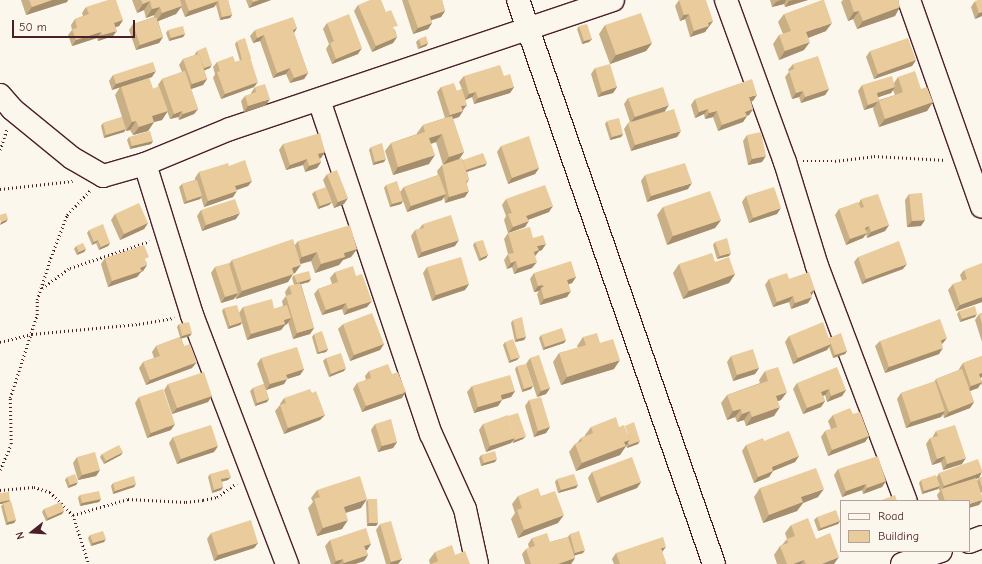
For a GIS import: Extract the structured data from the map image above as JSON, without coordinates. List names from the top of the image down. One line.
{"legend":["Road","Building"],"scale_bar":"50 m","north":"left"}
